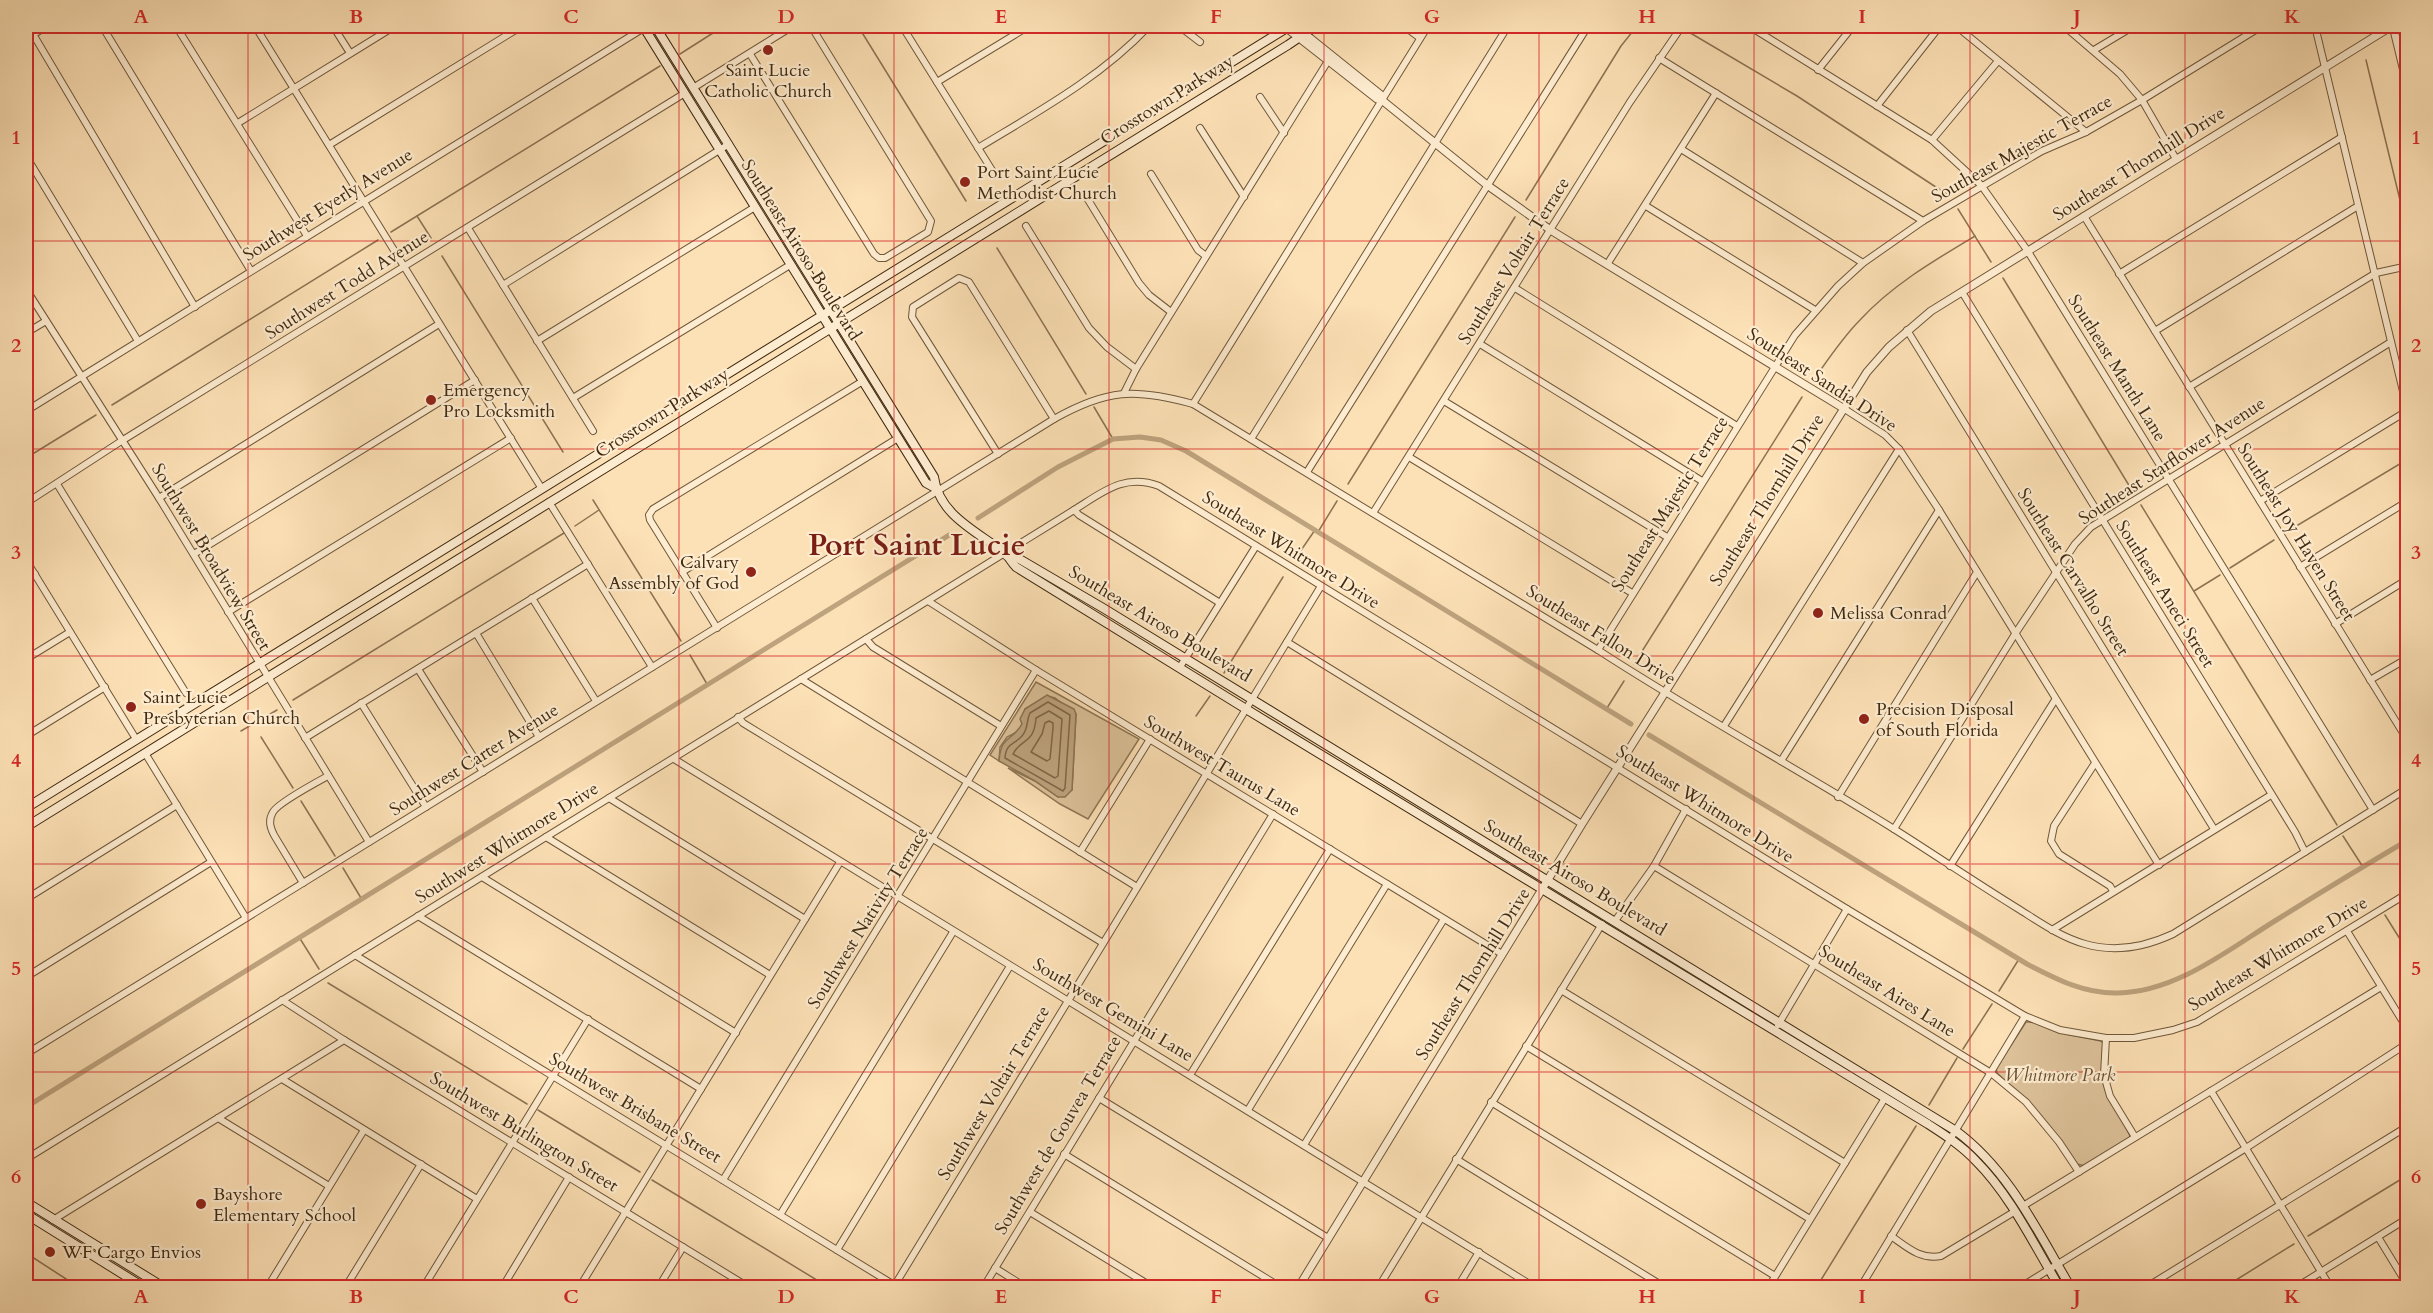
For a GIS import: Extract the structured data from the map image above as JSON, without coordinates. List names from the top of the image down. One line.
{"streets":{"main road":["Crosstown Parkway","Southeast Airoso Boulevard"],"street":["Southeast Majestic Terrace","Southeast Thornhill Drive","Southwest Eyerly Avenue","Southeast Voltair Terrace","Southwest Todd Avenue","Southeast Manth Lane","Southeast Sandia Drive","Southeast Starflower Avenue","Southeast Joy Haven Street","Southeast Whitmore Drive","Southwest Broadview Street","Southeast Carvalho Street","Southeast Aneci Street","Southeast Fallon Drive","Southwest Carter Avenue","Southwest Taurus Lane","Southwest Whitmore Drive","Southwest Nativity Terrace","Southeast Aires Lane","Southwest Gemini Lane","Southwest Voltair Terrace","Southwest Brisbane Street","Southwest Burlington Street","Southwest de Gouvea Terrace"]},"crossings":[["Crosstown Parkway","Southeast Airoso Boulevard"],["Crosstown Parkway","Southeast Sandia Drive"],["Crosstown Parkway","Southwest Broadview Street"],["Southeast Majestic Terrace","Southeast Manth Lane"],["Southeast Majestic Terrace","Southeast Sandia Drive"],["Southeast Majestic Terrace","Southeast Fallon Drive"],["Southeast Thornhill Drive","Southeast Airoso Boulevard"],["Southeast Thornhill Drive","Southeast Manth Lane"],["Southeast Thornhill Drive","Southeast Sandia Drive"],["Southeast Thornhill Drive","Southeast Joy Haven Street"],["Southeast Thornhill Drive","Southeast Whitmore Drive"],["Southeast Thornhill Drive","Southeast Carvalho Street"],["Southeast Thornhill Drive","Southeast Aneci Street"],["Southeast Thornhill Drive","Southeast Fallon Drive"],["Southeast Thornhill Drive","Southwest Taurus Lane"],["Southeast Thornhill Drive","Southwest Gemini Lane"],["Southwest Eyerly Avenue","Southeast Airoso Boulevard"],["Southwest Eyerly Avenue","Southwest Broadview Street"],["Southeast Airoso Boulevard","Southwest Todd Avenue"],["Southeast Airoso Boulevard","Southeast Whitmore Drive"],["Southeast Airoso Boulevard","Southwest Carter Avenue"],["Southeast Airoso Boulevard","Southwest Whitmore Drive"],["Southeast Airoso Boulevard","Southwest Voltair Terrace"],["Southeast Voltair Terrace","Southeast Sandia Drive"],["Southeast Voltair Terrace","Southeast Fallon Drive"],["Southwest Todd Avenue","Southwest Broadview Street"],["Southeast Manth Lane","Southeast Starflower Avenue"],["Southeast Manth Lane","Southeast Fallon Drive"],["Southeast Sandia Drive","Southeast Starflower Avenue"],["Southeast Starflower Avenue","Southeast Joy Haven Street"],["Southeast Starflower Avenue","Southeast Carvalho Street"],["Southeast Starflower Avenue","Southeast Aneci Street"],["Southeast Starflower Avenue","Southeast Fallon Drive"],["Southeast Whitmore Drive","Southwest Whitmore Drive"],["Southwest Broadview Street","Southwest Carter Avenue"],["Southeast Aneci Street","Southeast Fallon Drive"],["Southeast Fallon Drive","Southwest Carter Avenue"],["Southwest Taurus Lane","Southwest Whitmore Drive"],["Southwest Taurus Lane","Southwest Nativity Terrace"],["Southwest Taurus Lane","Southwest Voltair Terrace"],["Southwest Taurus Lane","Southwest de Gouvea Terrace"],["Southwest Whitmore Drive","Southwest Gemini Lane"],["Southwest Whitmore Drive","Southwest Brisbane Street"],["Southwest Whitmore Drive","Southwest Burlington Street"],["Southwest Nativity Terrace","Southwest Gemini Lane"],["Southwest Nativity Terrace","Southwest Brisbane Street"],["Southwest Gemini Lane","Southwest Voltair Terrace"],["Southwest Gemini Lane","Southwest de Gouvea Terrace"],["Southwest Voltair Terrace","Southwest Brisbane Street"]],"districts":["Port Saint Lucie"],"parks":["Whitmore Park"],"places":["Saint Lucie Catholic Church","Port Saint Lucie Methodist Church","Emergency Pro Locksmith","Calvary Assembly of God","Melissa Conrad","Saint Lucie Presbyterian Church","Precision Disposal of South Florida","Bayshore Elementary School","WF Cargo Envios"],"grid":{"columns":["A","B","C","D","E","F","G","H","I","J","K"],"rows":["1","2","3","4","5","6"]}}
